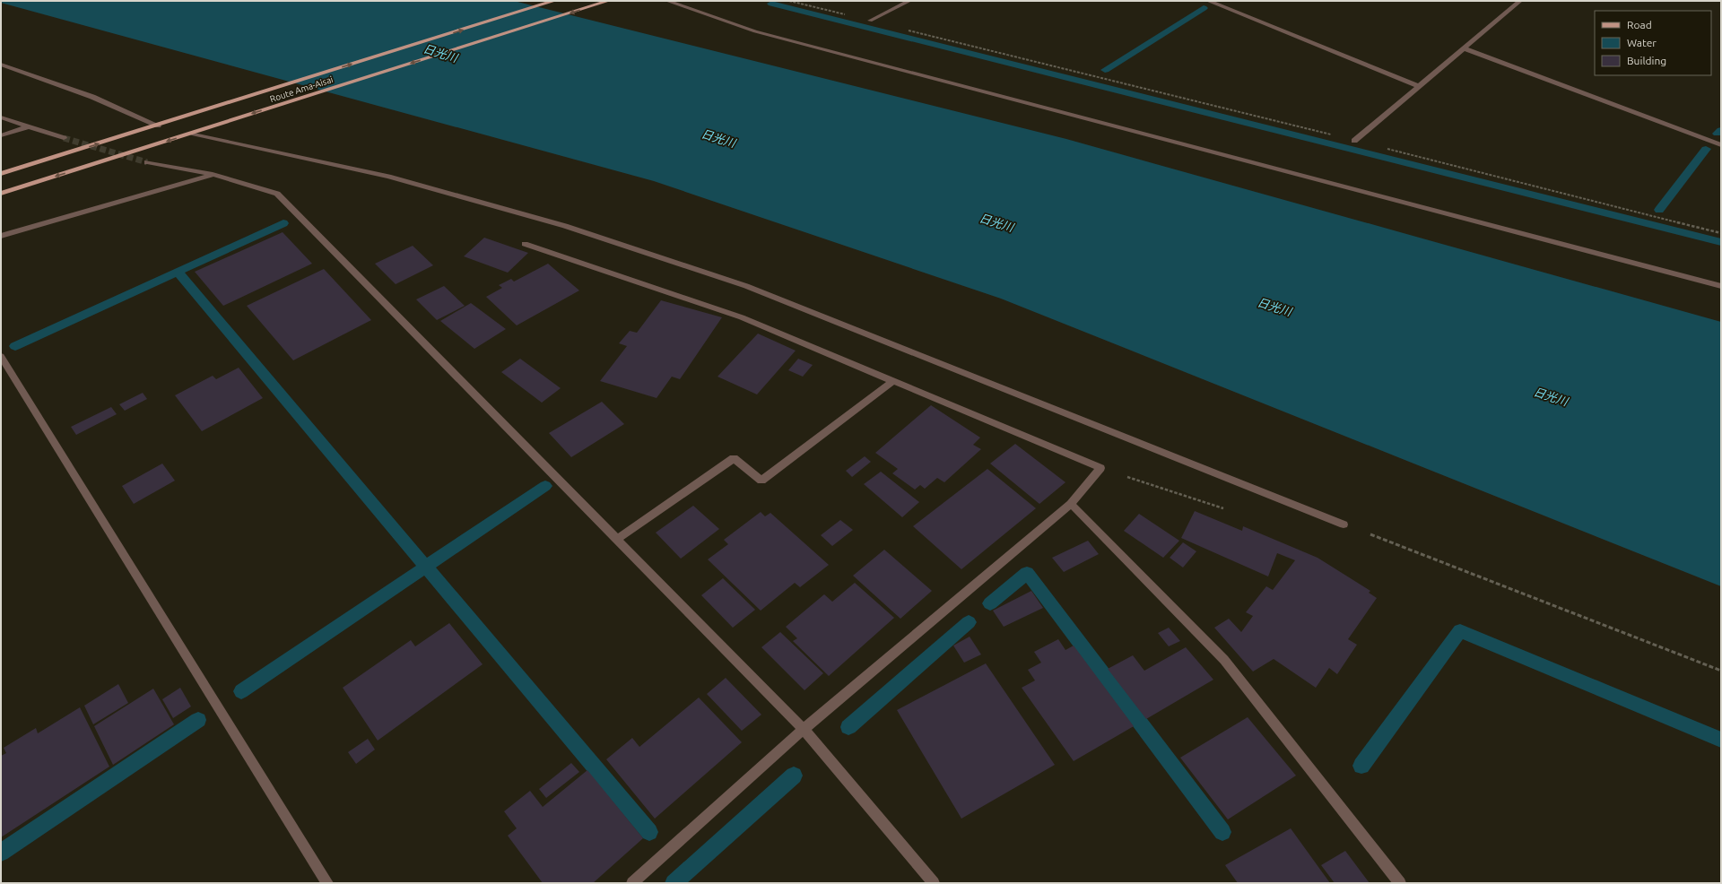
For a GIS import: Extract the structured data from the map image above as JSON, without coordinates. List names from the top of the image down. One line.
{"streets":{"main road":["Route Ama-Aisai"]},"water":["日光川"],"legend":["Road","Water","Building"]}
